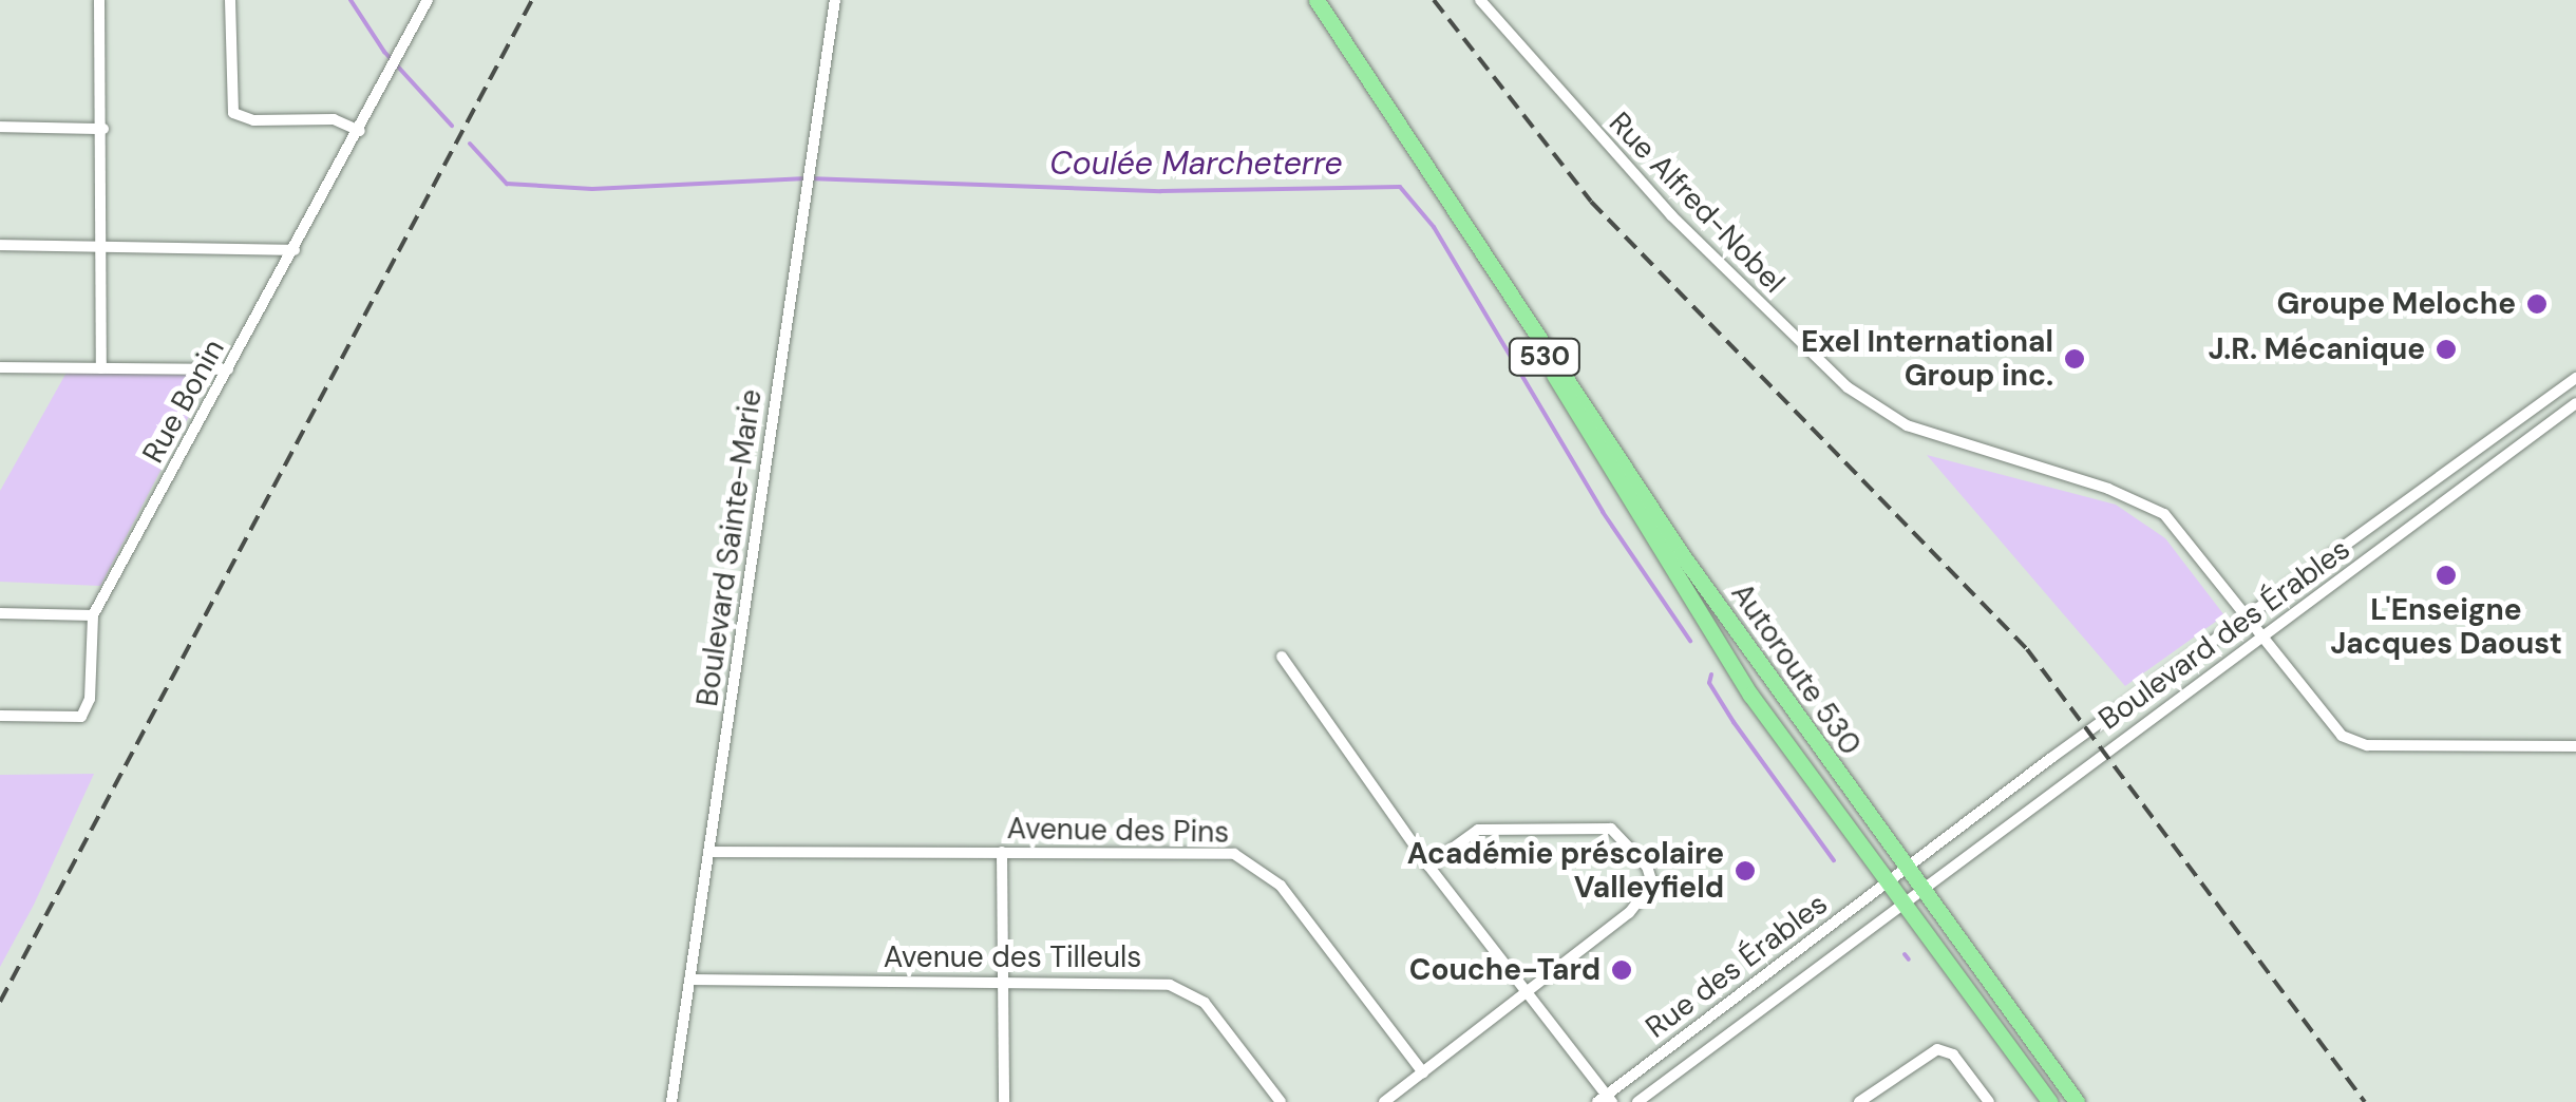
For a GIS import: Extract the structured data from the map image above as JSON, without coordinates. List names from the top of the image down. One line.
{"streets":{"highway":["530","Autoroute 530"],"street":["Rue Alfred-Nobel","Rue Bonin","Boulevard Sainte-Marie","Boulevard des Érables","Avenue des Pins","Avenue des Tilleuls","Rue des Érables"]},"crossings":[["Rue Alfred-Nobel","Boulevard des Érables"],["Boulevard Sainte-Marie","Avenue des Pins"],["Boulevard Sainte-Marie","Avenue des Tilleuls"],["Boulevard des Érables","Autoroute 530"],["Boulevard des Érables","Rue des Érables"],["Autoroute 530","Rue des Érables"]],"water":["Coulée Marcheterre"],"places":["Groupe Meloche","J.R. Mécanique","Exel International Group inc.","L'Enseigne Jacques Daoust","Académie préscolaire Valleyfield","Couche-Tard"]}
